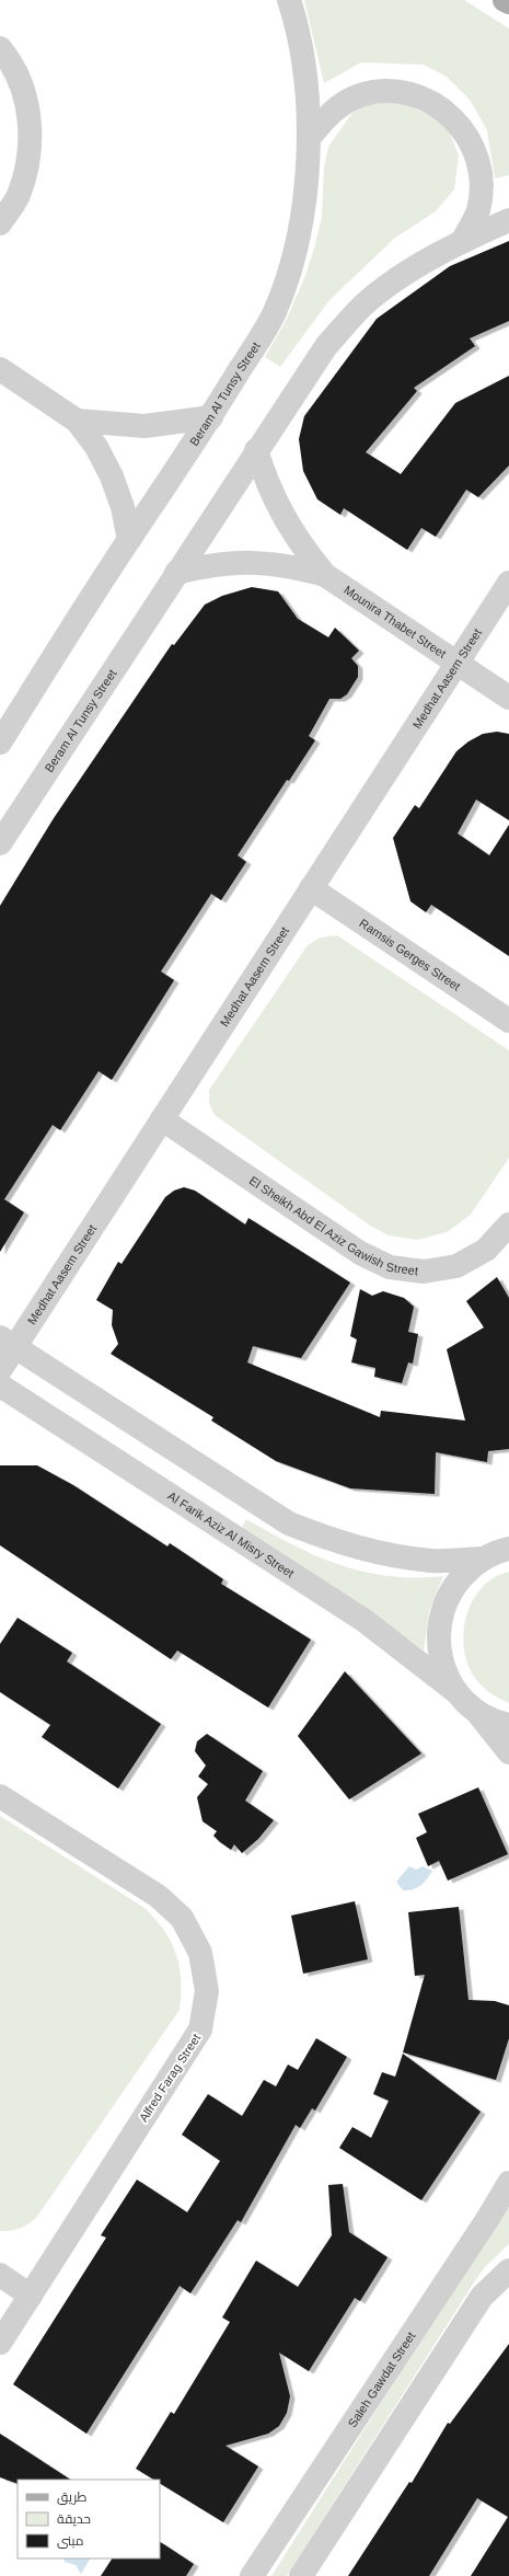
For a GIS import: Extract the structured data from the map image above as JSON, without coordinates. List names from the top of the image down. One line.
{"streets":{"street":["Beram Al Tunsy Street","Mounira Thabet Street","Medhat Aasem Street","Ramsis Gerges Street","El Sheikh Abd El Aziz Gawish Street","Al Farik Aziz Al Misry Street","Alfred Farag Street","Saleh Gawdat Street"]},"crossings":[["Beram Al Tunsy Street","Mounira Thabet Street"],["Mounira Thabet Street","Medhat Aasem Street"],["Medhat Aasem Street","Ramsis Gerges Street"],["Medhat Aasem Street","El Sheikh Abd El Aziz Gawish Street"]],"legend":["طريق","حديقة","مبنى"]}
